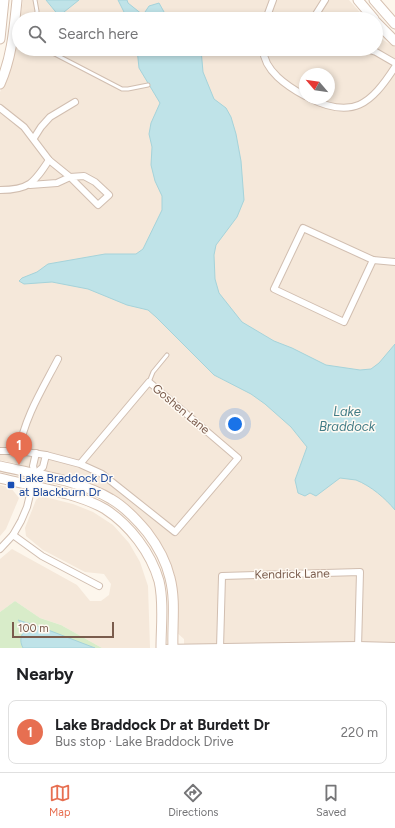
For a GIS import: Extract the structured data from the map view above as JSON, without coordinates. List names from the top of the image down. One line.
{"streets":{"street":["Goshen Lane","Kendrick Lane"]},"water":["Lake Braddock"],"places":{"transit":["Lake Braddock Dr at Blackburn Dr"]},"scale_bar":"100 m","north":"top left","page":{"search":"Search here","pins":"1","scale":"100 m","heading":"Nearby","list":[{"mark":"1","name":"Lake Braddock Dr at Burdett Dr","note":"Bus stop · Lake Braddock Drive","value":"220 m"}],"nav":["Map","Directions","Saved"]}}
